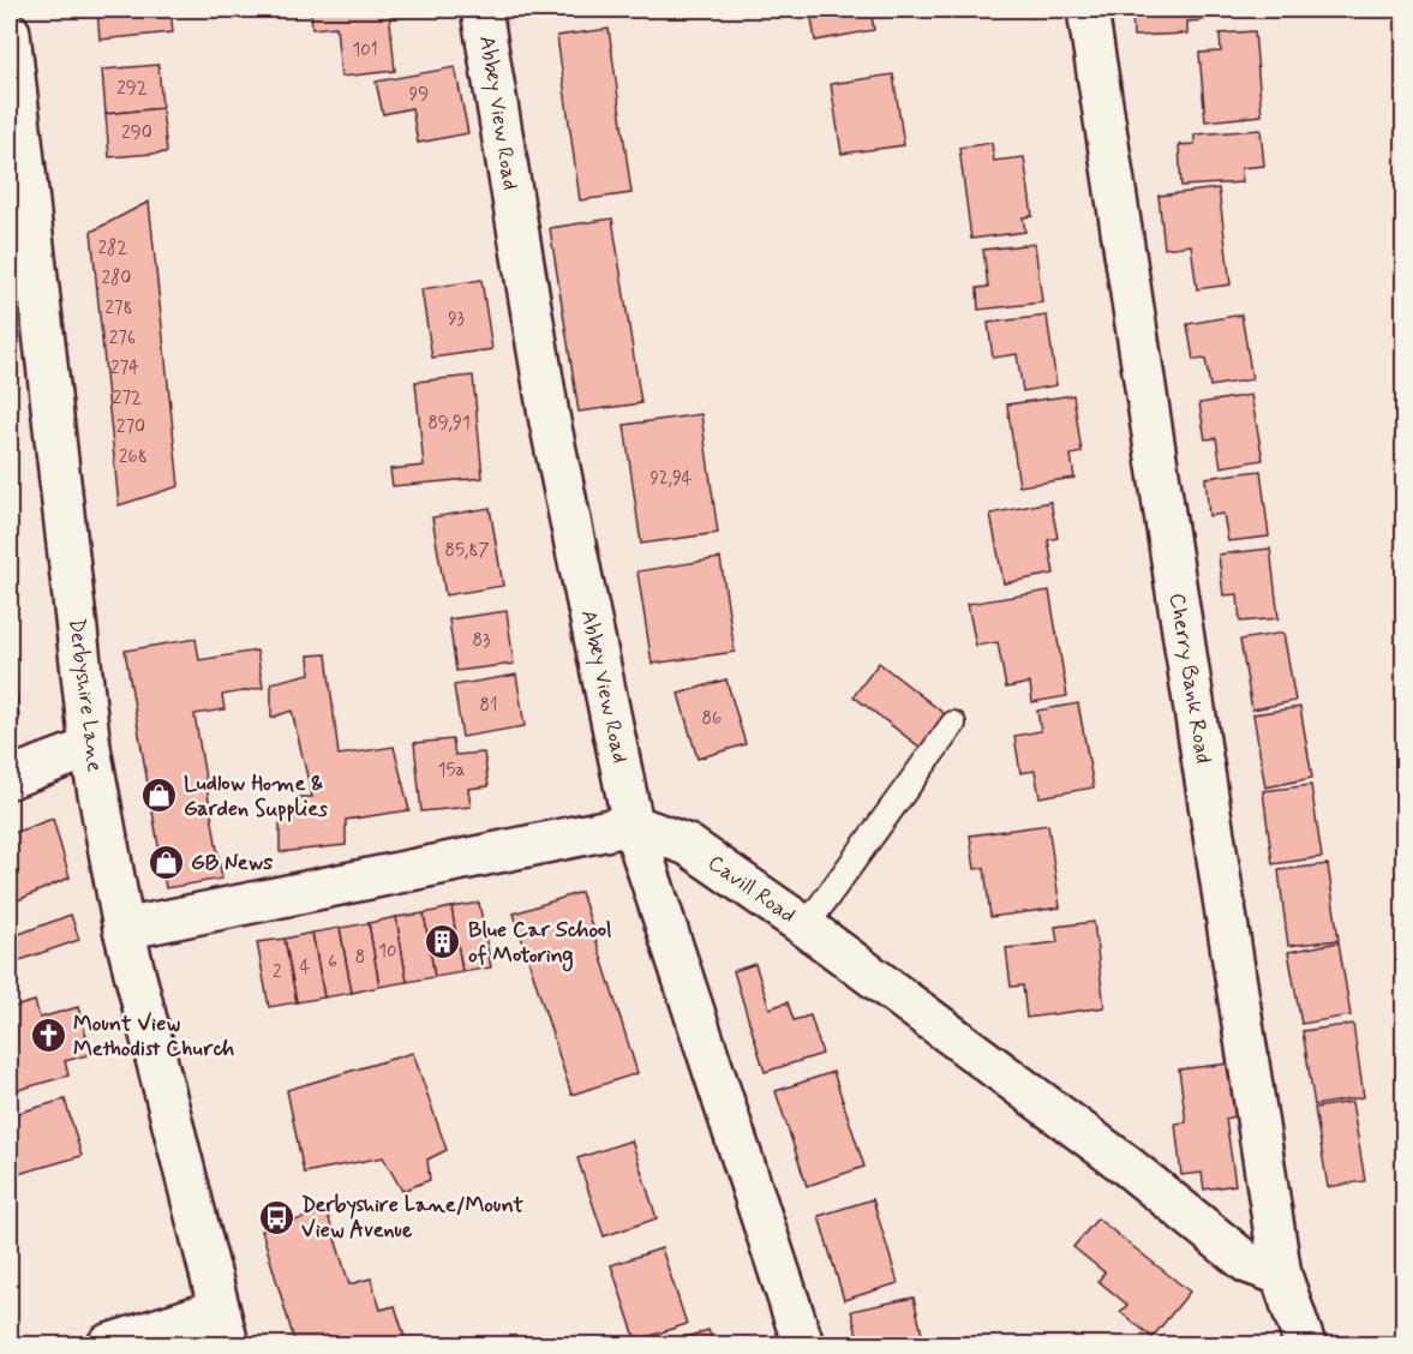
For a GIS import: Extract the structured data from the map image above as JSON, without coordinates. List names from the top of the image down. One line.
{"streets":{"street":["Abbey View Road","Cherry Bank Road","Derbyshire Lane","Cavill Road"]},"crossings":[["Abbey View Road","Cavill Road"],["Cherry Bank Road","Cavill Road"]],"places":{"shop":["Ludlow Home & Garden Supplies","GB News"],"building":["Blue Car School of Motoring"],"church":["Mount View Methodist Church"],"bus stop":["Derbyshire Lane/Mount View Avenue"]},"house_numbers":["101","292","99","290","282","280","278","93","276","274","272","89,91","270","268","92,94","85,87","83","81","86","15a","10","8","6","4","2"]}
